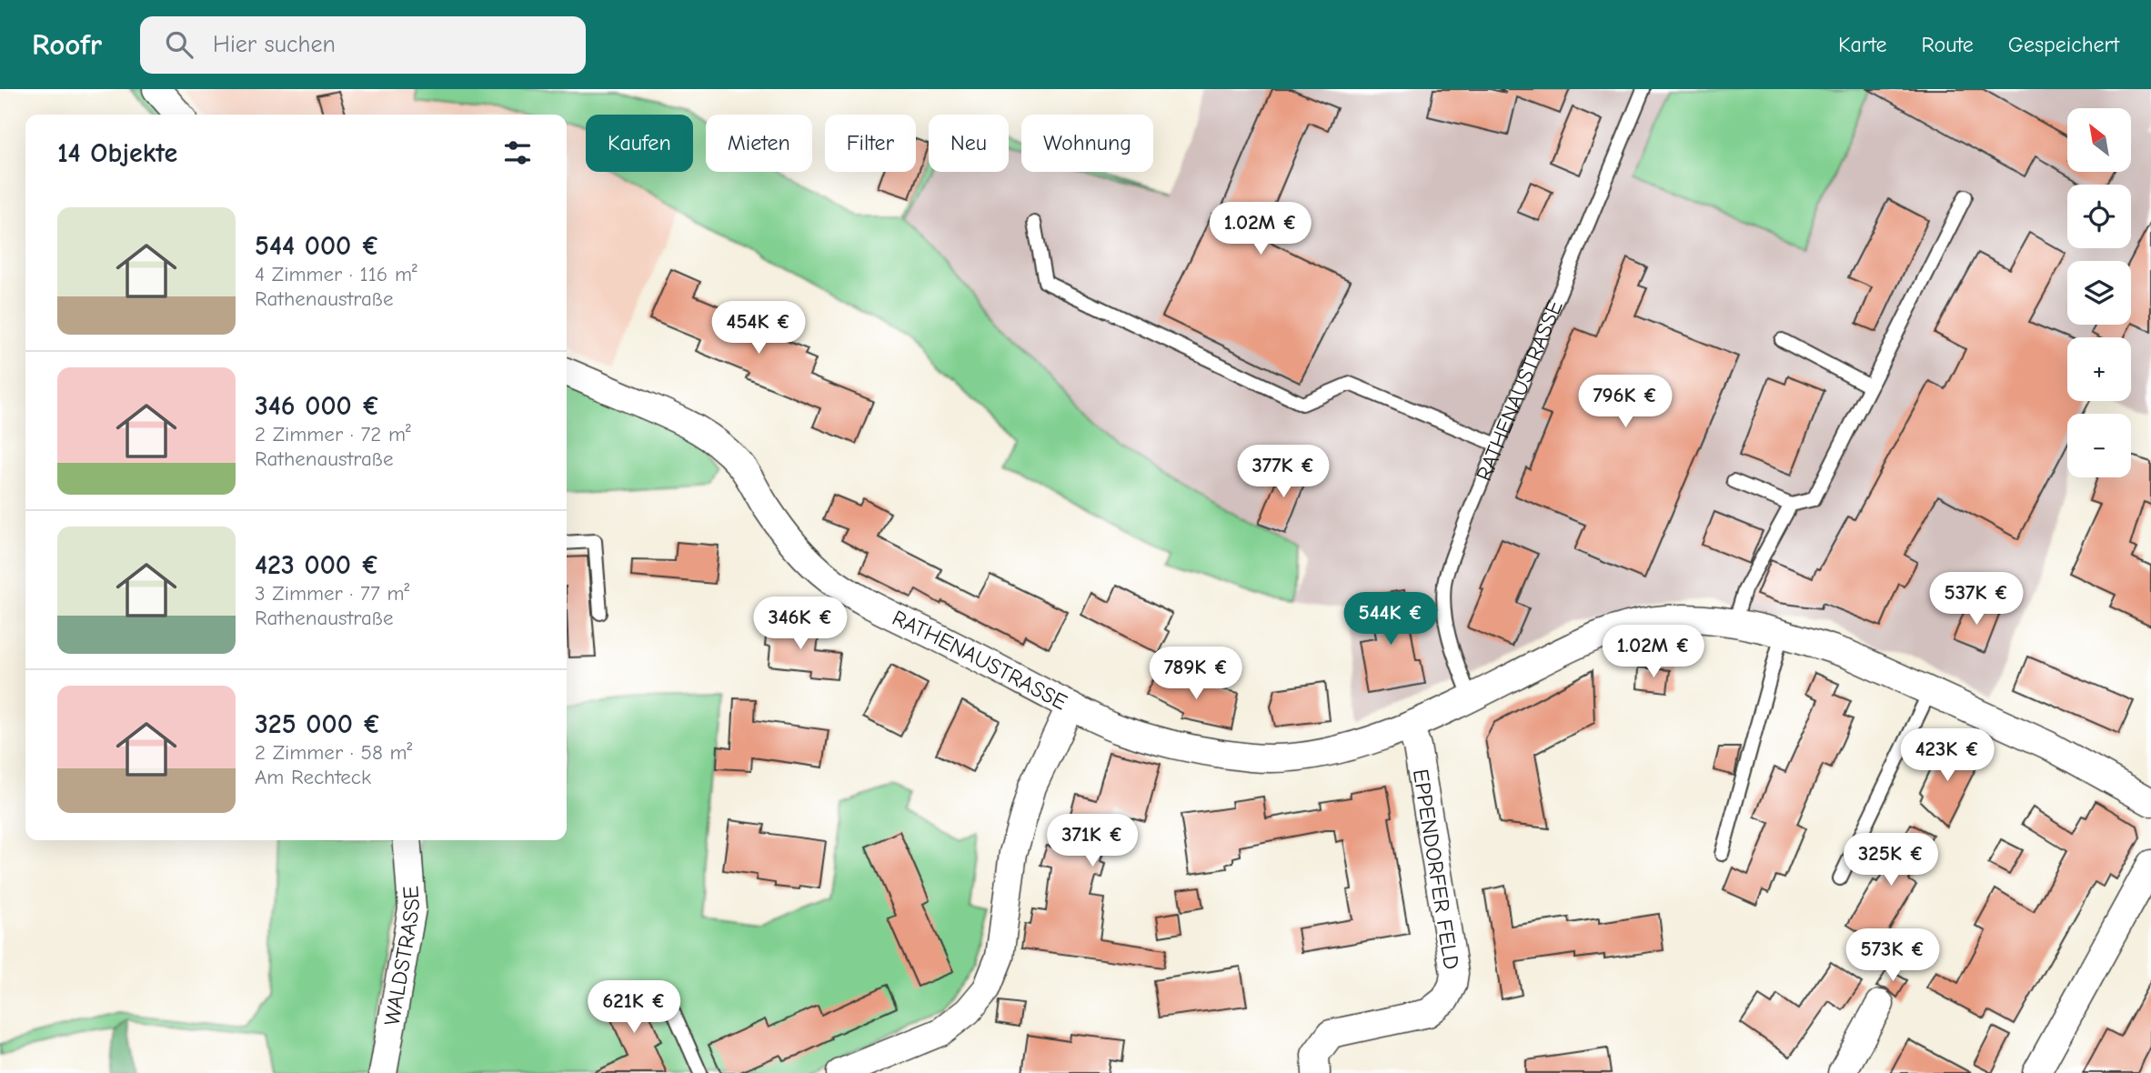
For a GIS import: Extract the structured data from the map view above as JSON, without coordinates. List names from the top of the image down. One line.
{"streets":{"street":["RATHENAUSTRASSE","EPPENDORFER FELD","WALDSTRASSE"]},"crossings":[["RATHENAUSTRASSE","EPPENDORFER FELD"]],"north":"top left","page":{"header":"Roofr","search":"Hier suchen","nav":["Karte","Route","Gespeichert"],"map_buttons":["+","−"],"chip":["Kaufen","Mieten","Filter","Neu","Wohnung"],"heading":"14 Objekte","list":[{"name":"544 000 €","note":"4 Zimmer · 116 m² · Rathenaustraße"},{"name":"346 000 €","note":"2 Zimmer · 72 m² · Rathenaustraße"},{"name":"423 000 €","note":"3 Zimmer · 77 m² · Rathenaustraße"},{"name":"325 000 €","note":"2 Zimmer · 58 m² · Am Rechteck"}],"price":["1.02M €","454K €","796K €","377K €","537K €","544K €","346K €","1.02M €","789K €","423K €","371K €","325K €","573K €","621K €"]}}
